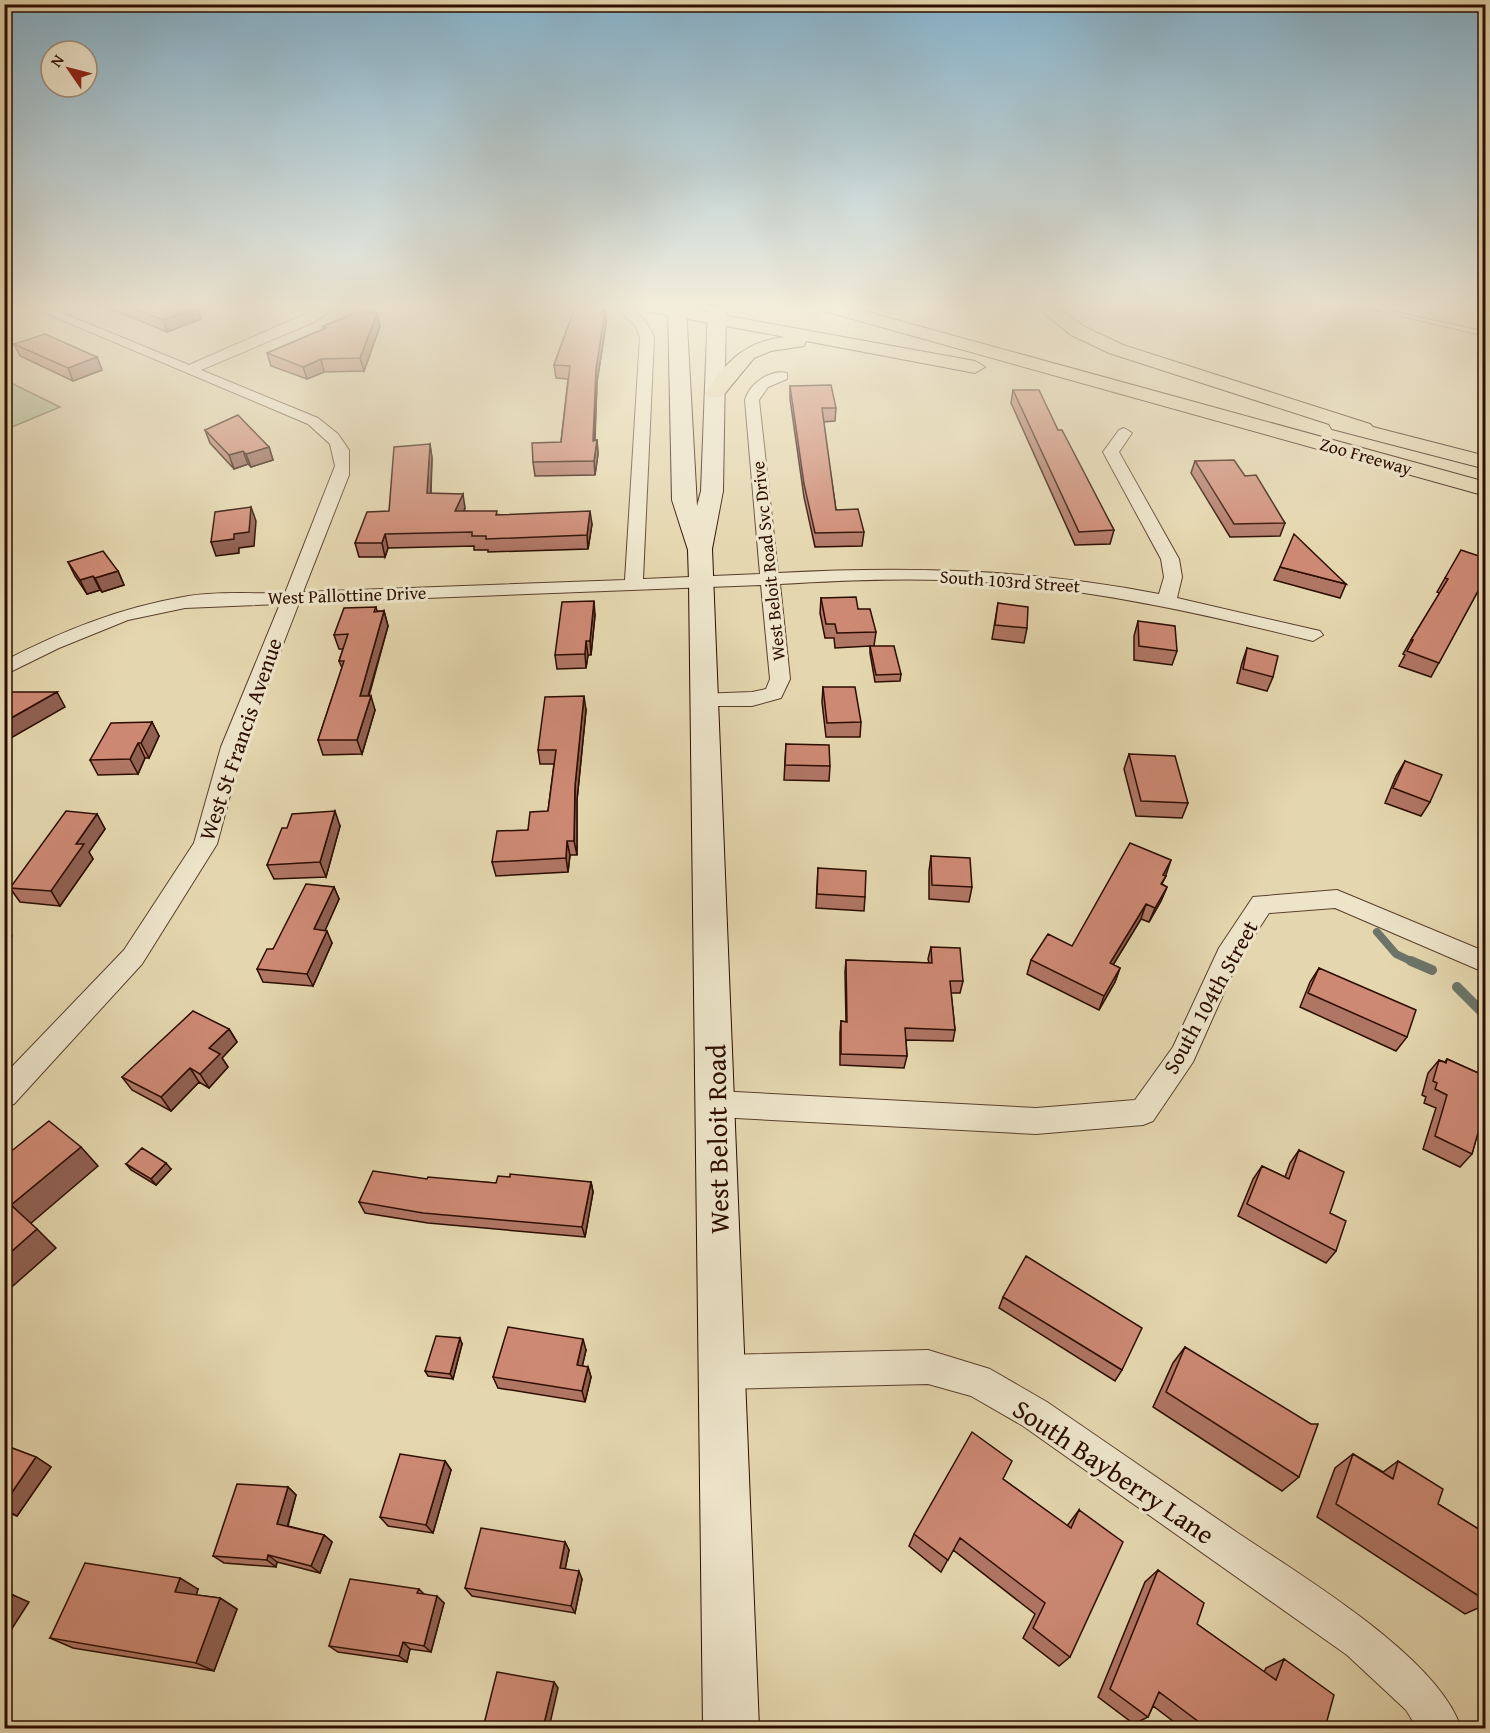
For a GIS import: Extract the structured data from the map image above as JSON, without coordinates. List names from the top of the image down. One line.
{"streets":{"highway":["Zoo Freeway"],"main road":["West Beloit Road"],"street":["West Beloit Road Svc Drive","South 103rd Street","West Pallottine Drive","West St Francis Avenue","South 104th Street","South Bayberry Lane"]},"crossings":[["West Beloit Road Svc Drive","South 103rd Street"],["West Beloit Road Svc Drive","West Beloit Road"],["South 103rd Street","West Pallottine Drive"],["South 103rd Street","West Beloit Road"],["West Pallottine Drive","West St Francis Avenue"],["West Pallottine Drive","West Beloit Road"],["South 104th Street","West Beloit Road"],["West Beloit Road","South Bayberry Lane"]],"north":"top left"}
